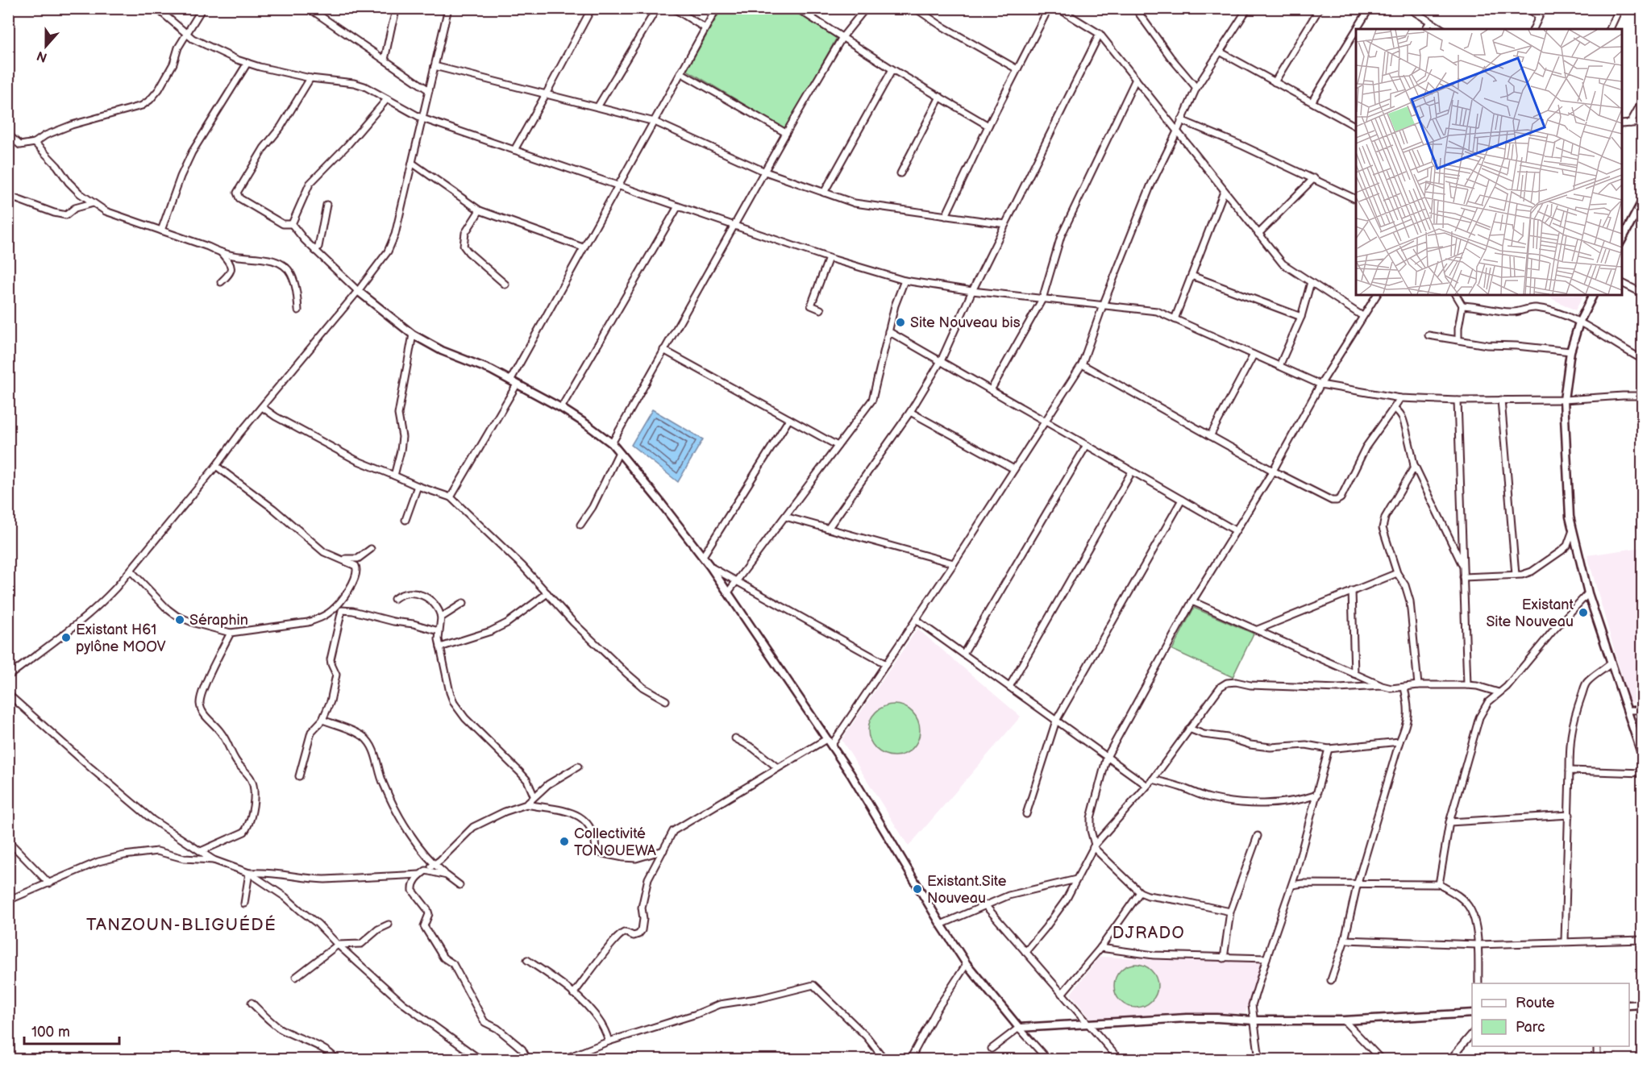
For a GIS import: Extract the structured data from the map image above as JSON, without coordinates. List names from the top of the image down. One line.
{"districts":["TANZOUN-BLIGUÉDÉ","DJRADO"],"places":["Site Nouveau bis","Existant Site Nouveau","Séraphin","Existant H61 pylône MOOV","Collectivité TONOUEWA","Existant.Site Nouveau"],"legend":["Route","Parc"],"scale_bar":"100 m","north":"bottom"}
